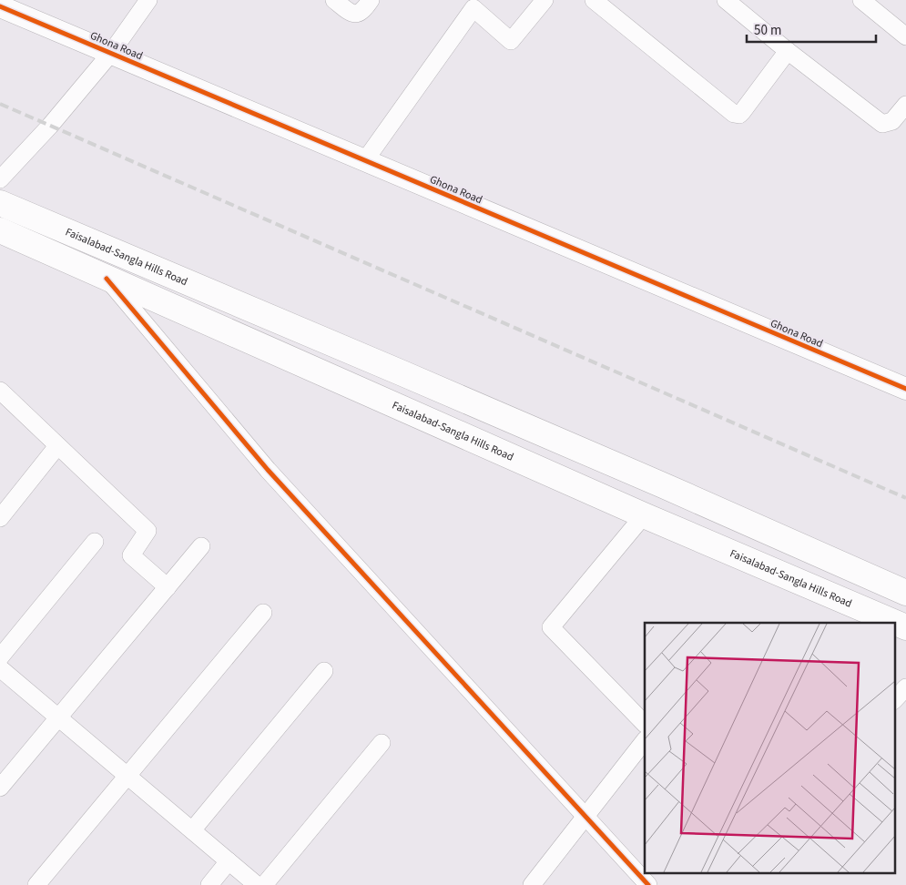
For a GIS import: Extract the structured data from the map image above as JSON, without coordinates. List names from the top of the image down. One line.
{"streets":{"main road":["Faisalabad-Sangla Hills Road"],"street":["Ghona Road"]},"scale_bar":"50 m"}
